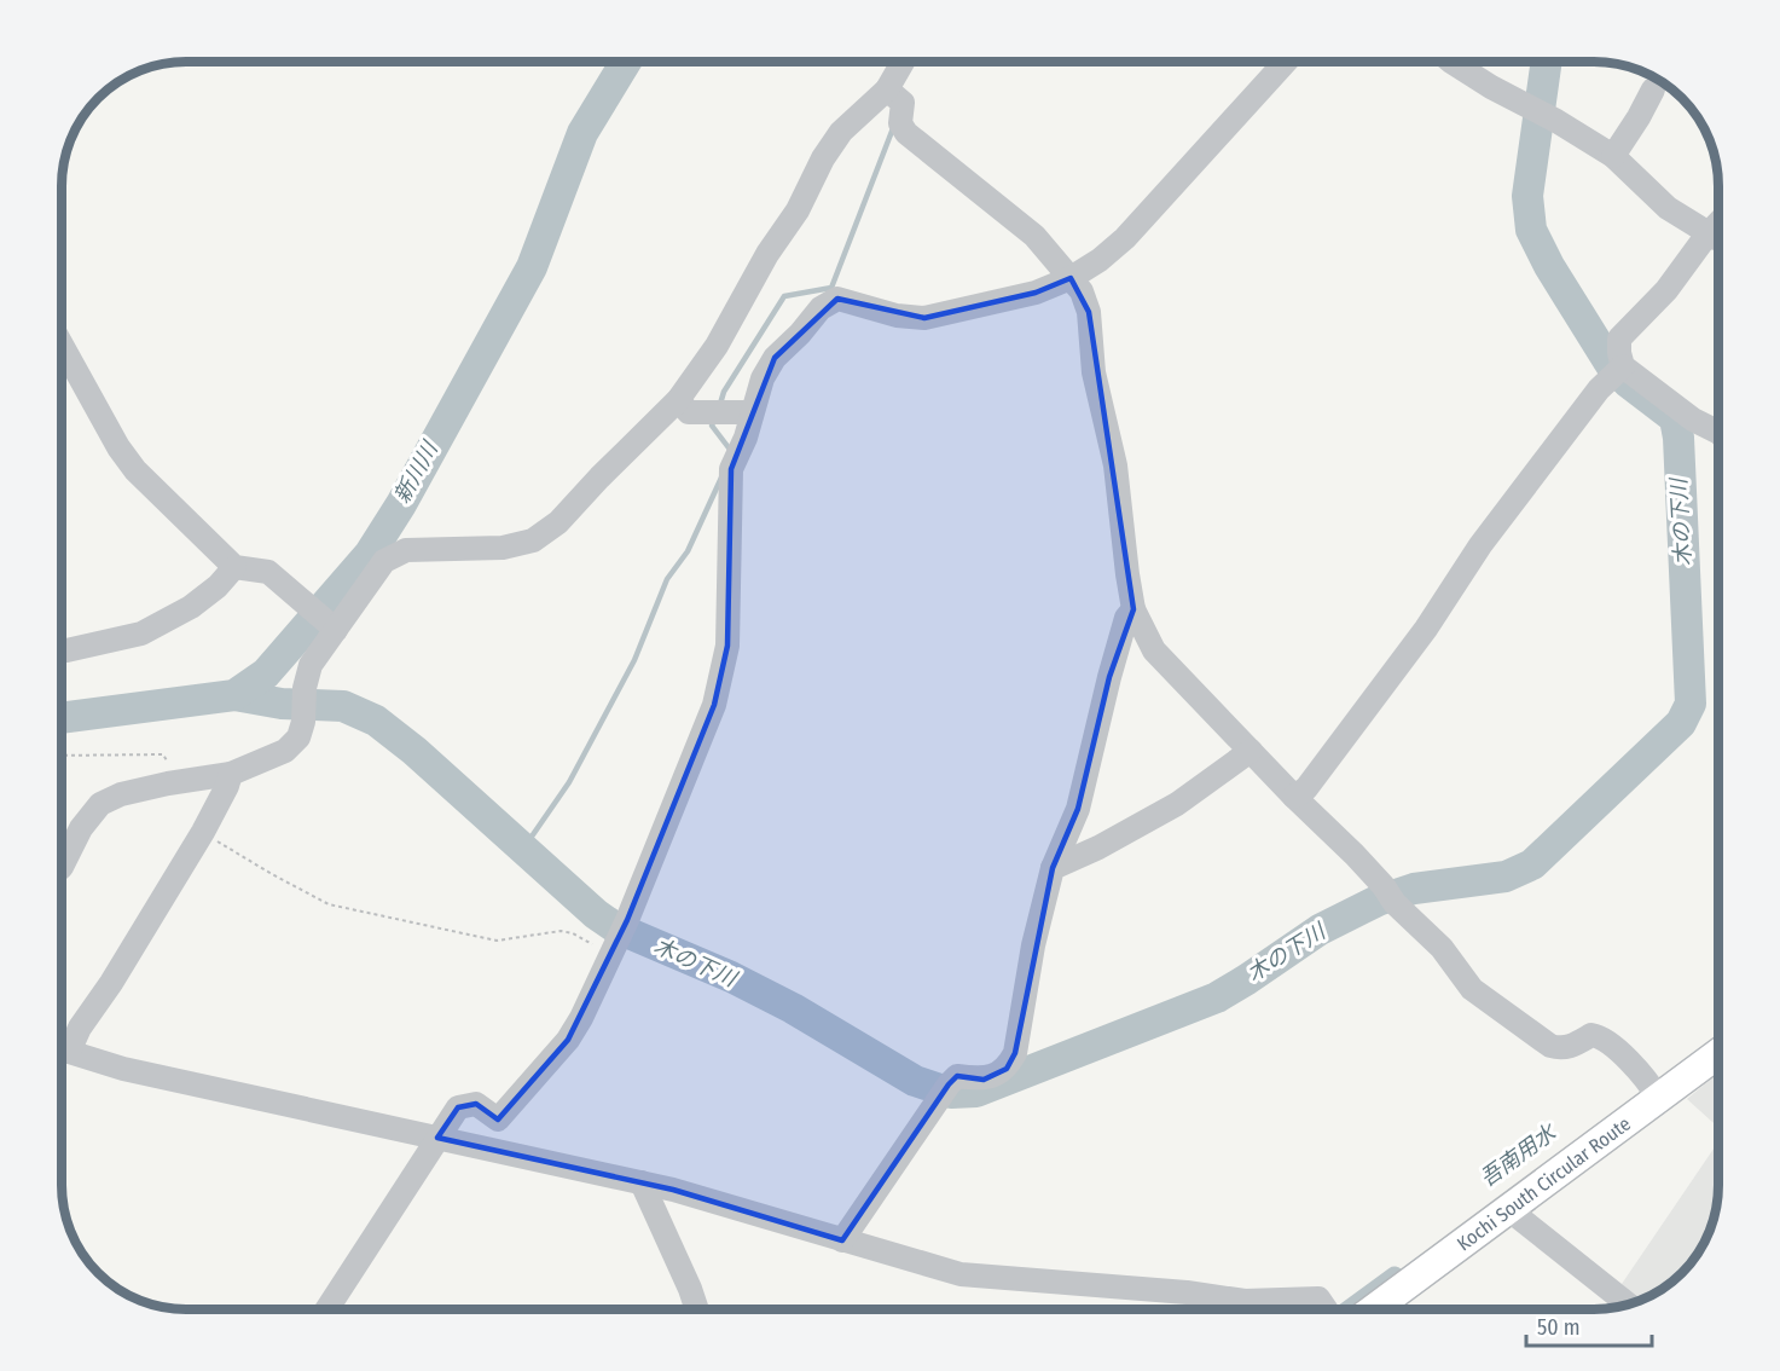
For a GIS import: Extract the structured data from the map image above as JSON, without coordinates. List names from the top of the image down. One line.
{"streets":{"main road":["Kochi South Circular Route"]},"water":["新川川","木の下川","吾南用水"],"scale_bar":"50 m"}
